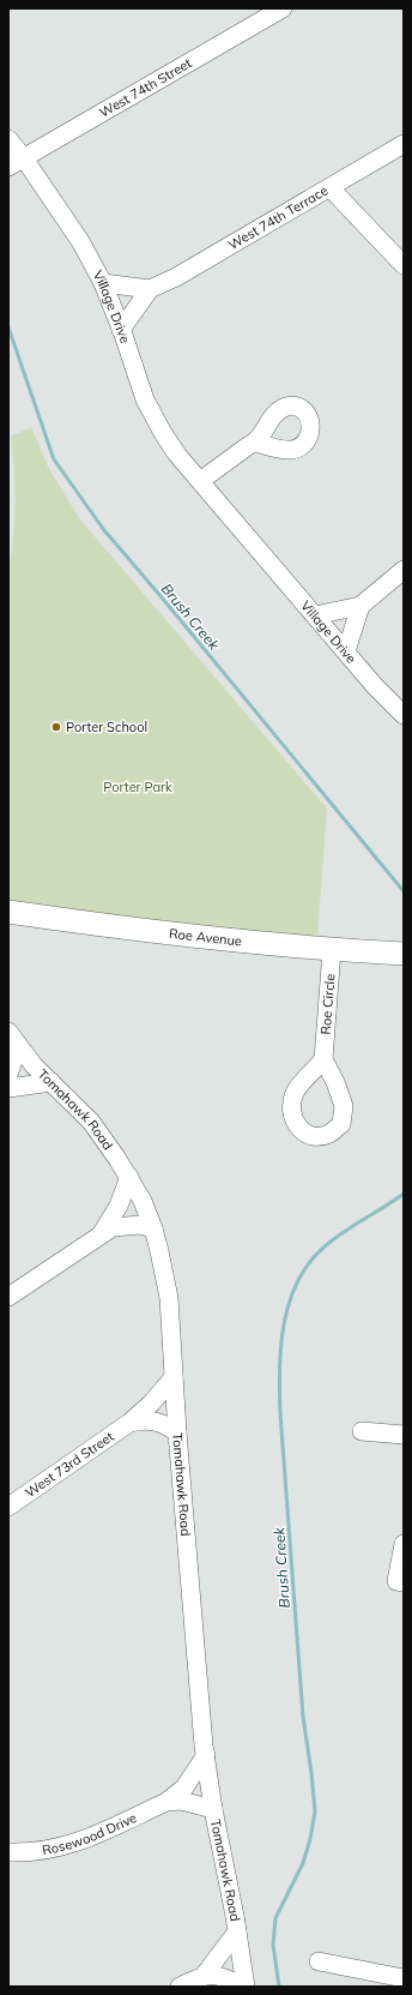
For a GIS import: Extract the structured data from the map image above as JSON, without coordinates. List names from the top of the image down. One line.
{"streets":{"main road":["Roe Avenue"],"street":["West 74th Street","West 74th Terrace","Village Drive","Roe Circle","Tomahawk Road","West 73rd Street","Rosewood Drive"]},"crossings":[["West 74th Street","Village Drive"],["West 74th Terrace","Village Drive"],["Roe Avenue","Roe Circle"],["Tomahawk Road","West 73rd Street"],["Tomahawk Road","Rosewood Drive"]],"water":["Brush Creek"],"parks":["Porter Park"],"places":["Porter School"]}
